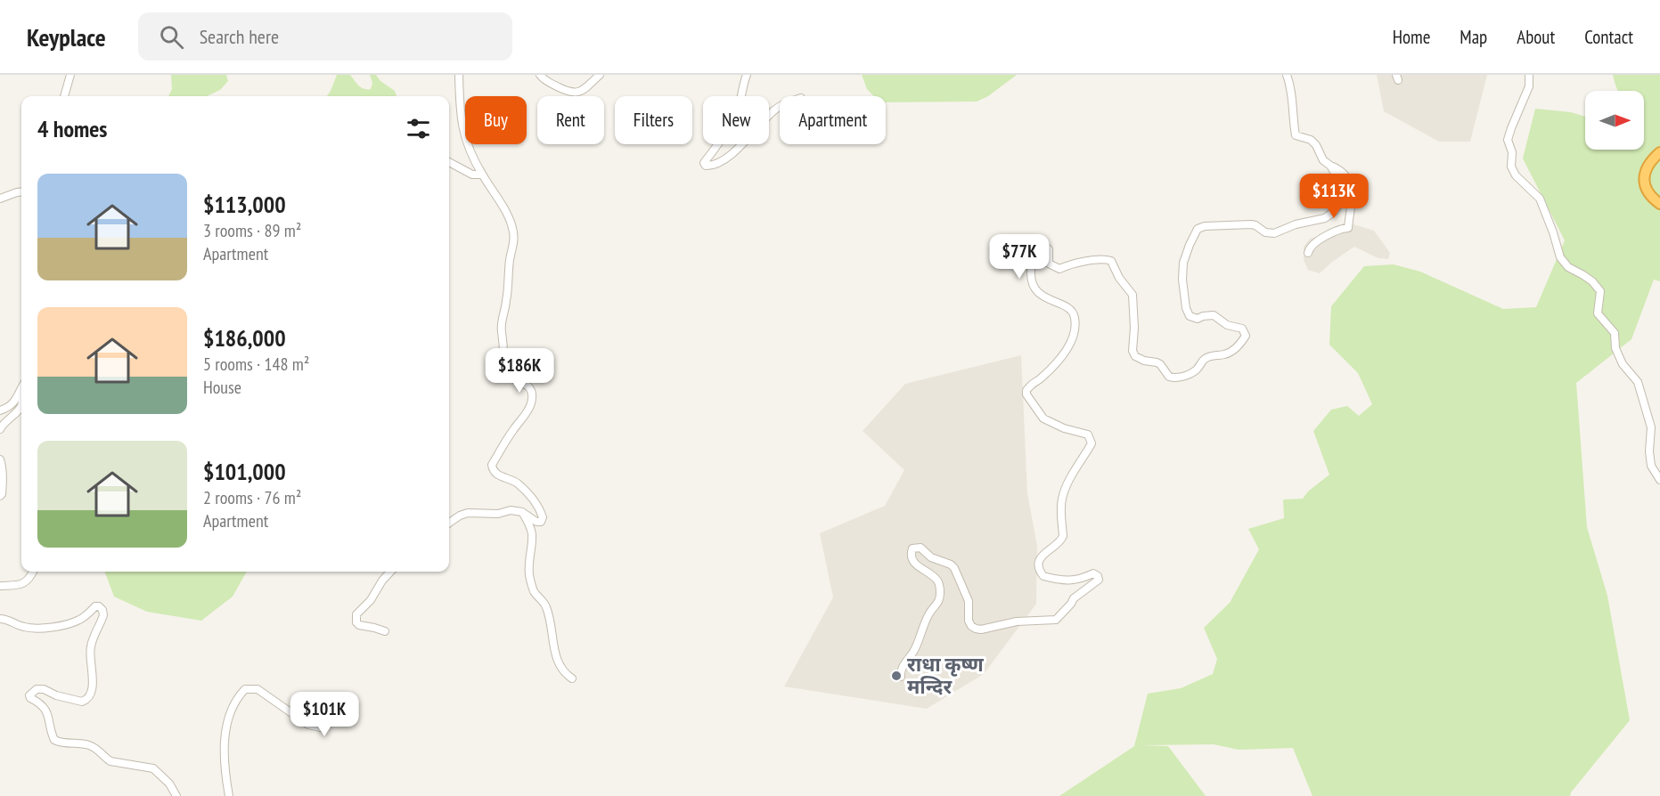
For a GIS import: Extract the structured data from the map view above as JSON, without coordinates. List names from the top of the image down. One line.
{"places":["राधा कृष्ण मन्दिर"],"north":"right","page":{"header":"Keyplace","search":"Search here","nav":["Home","Map","About","Contact"],"chip":["Buy","Rent","Filters","New","Apartment"],"heading":"4 homes","list":[{"name":"$113,000","note":"3 rooms · 89 m² · Apartment"},{"name":"$186,000","note":"5 rooms · 148 m² · House"},{"name":"$101,000","note":"2 rooms · 76 m² · Apartment"}],"price":["$113K","$77K","$186K","$101K"]}}
